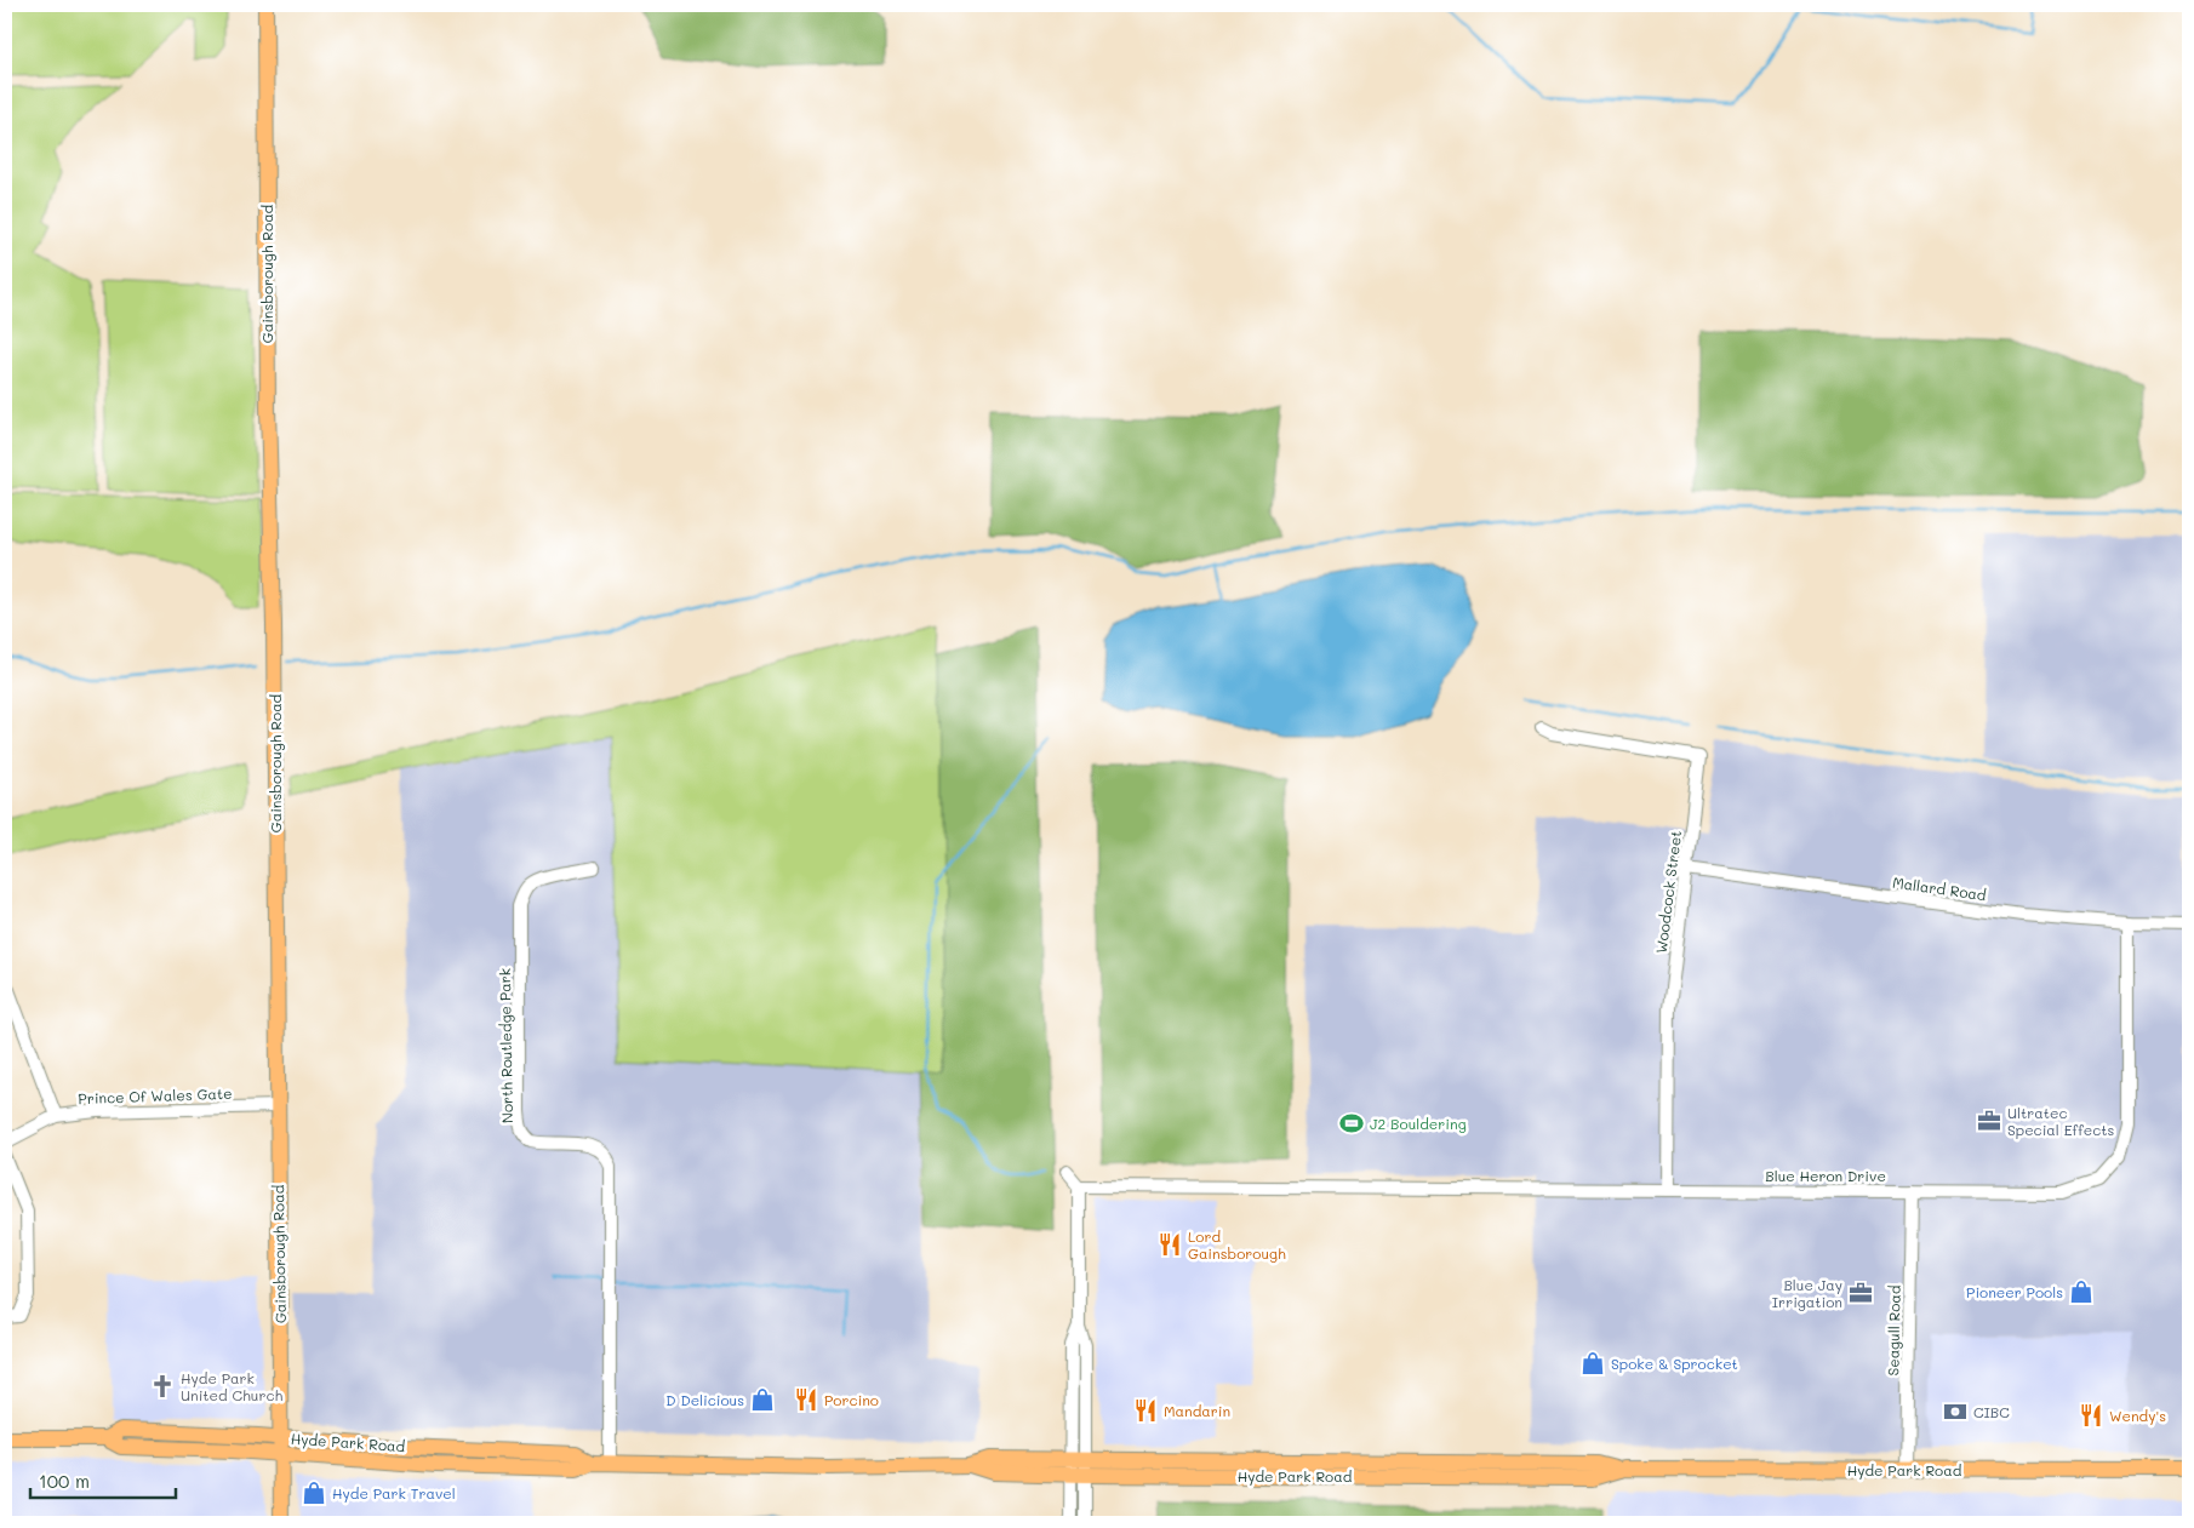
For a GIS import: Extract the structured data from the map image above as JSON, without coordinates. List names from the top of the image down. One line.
{"streets":{"main road":["Gainsborough Road","Hyde Park Road"],"street":["Mallard Road","Woodcock Street","North Routledge Park","Prince Of Wales Gate","Blue Heron Drive","Seagull Road"]},"crossings":[["Gainsborough Road","Prince Of Wales Gate"],["Gainsborough Road","Hyde Park Road"],["Mallard Road","Woodcock Street"],["Mallard Road","Blue Heron Drive"],["Woodcock Street","Blue Heron Drive"],["North Routledge Park","Hyde Park Road"],["Blue Heron Drive","Seagull Road"],["Seagull Road","Hyde Park Road"]],"places":{"office":["Ultratec Special Effects","Blue Jay Irrigation"],"sports":["J2 Bouldering"],"restaurant":["Lord Gainsborough","Porcino","Mandarin","Wendy's"],"shop":["Pioneer Pools","Spoke & Sprocket","D Delicious","Hyde Park Travel"],"church":["Hyde Park United Church"],"bank":["CIBC"]},"scale_bar":"100 m"}
